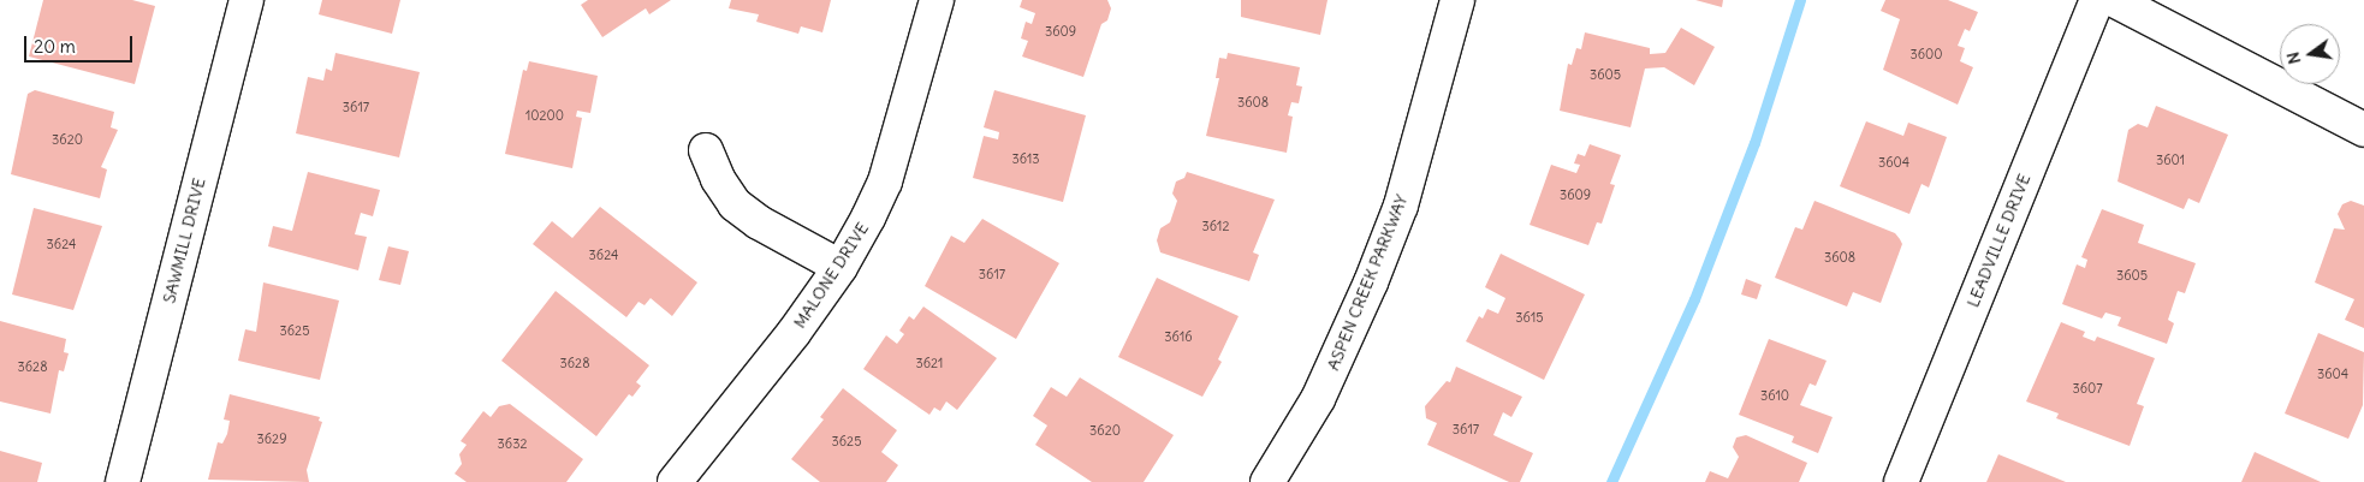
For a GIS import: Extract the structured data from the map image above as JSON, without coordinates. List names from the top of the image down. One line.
{"streets":{"street":["SAWMILL DRIVE","LEADVILLE DRIVE","MALONE DRIVE","ASPEN CREEK PARKWAY"]},"house_numbers":["3609","3600","3605","3608","3617","10200","3620","3613","3601","3604","3609","3612","3624","3624","3608","3617","3605","3615","3625","3616","3628","3621","3628","3604","3607","3610","3617","3620","3629","3625","3632"],"scale_bar":"20 m","north":"left"}
